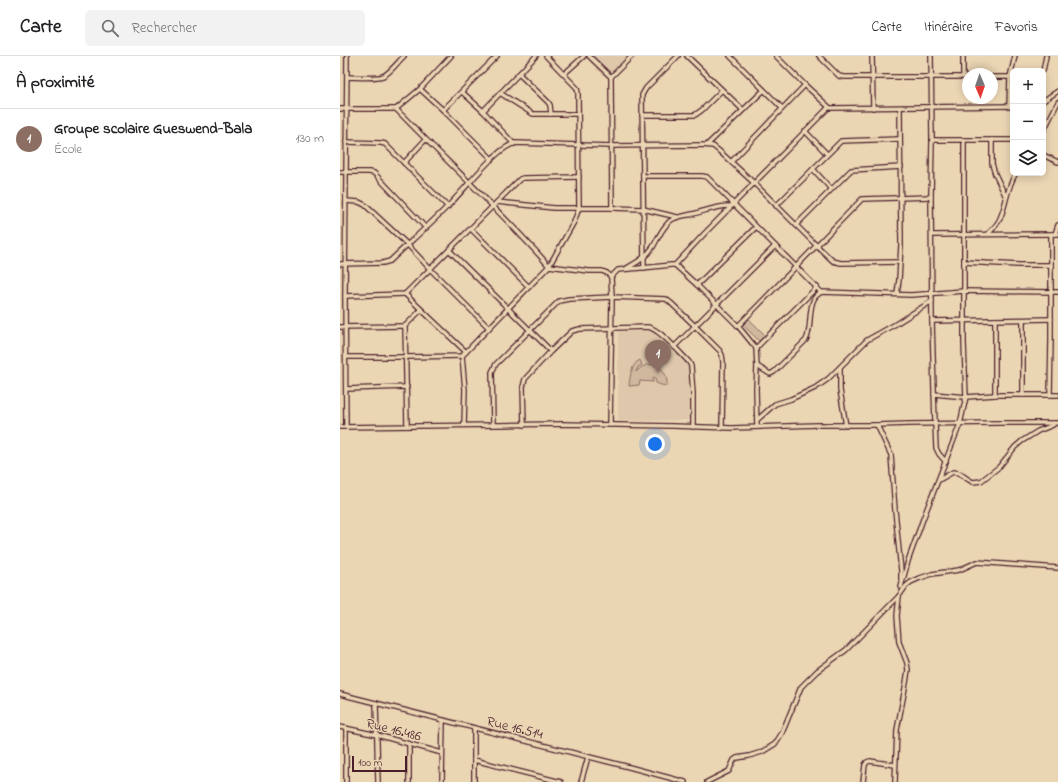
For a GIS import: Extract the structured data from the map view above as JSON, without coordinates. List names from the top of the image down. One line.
{"streets":{"street":["Rue 16.514","Rue 16.486"]},"scale_bar":"100 m","north":"bottom","page":{"header":"Carte","search":"Rechercher","nav":["Carte","Itinéraire","Favoris"],"heading":"À proximité","map_buttons":["+","−"],"list":[{"mark":"1","name":"Groupe scolaire Gueswend-Bala","note":"École","value":"130 m"}],"pins":"1","scale":"100 m"}}
